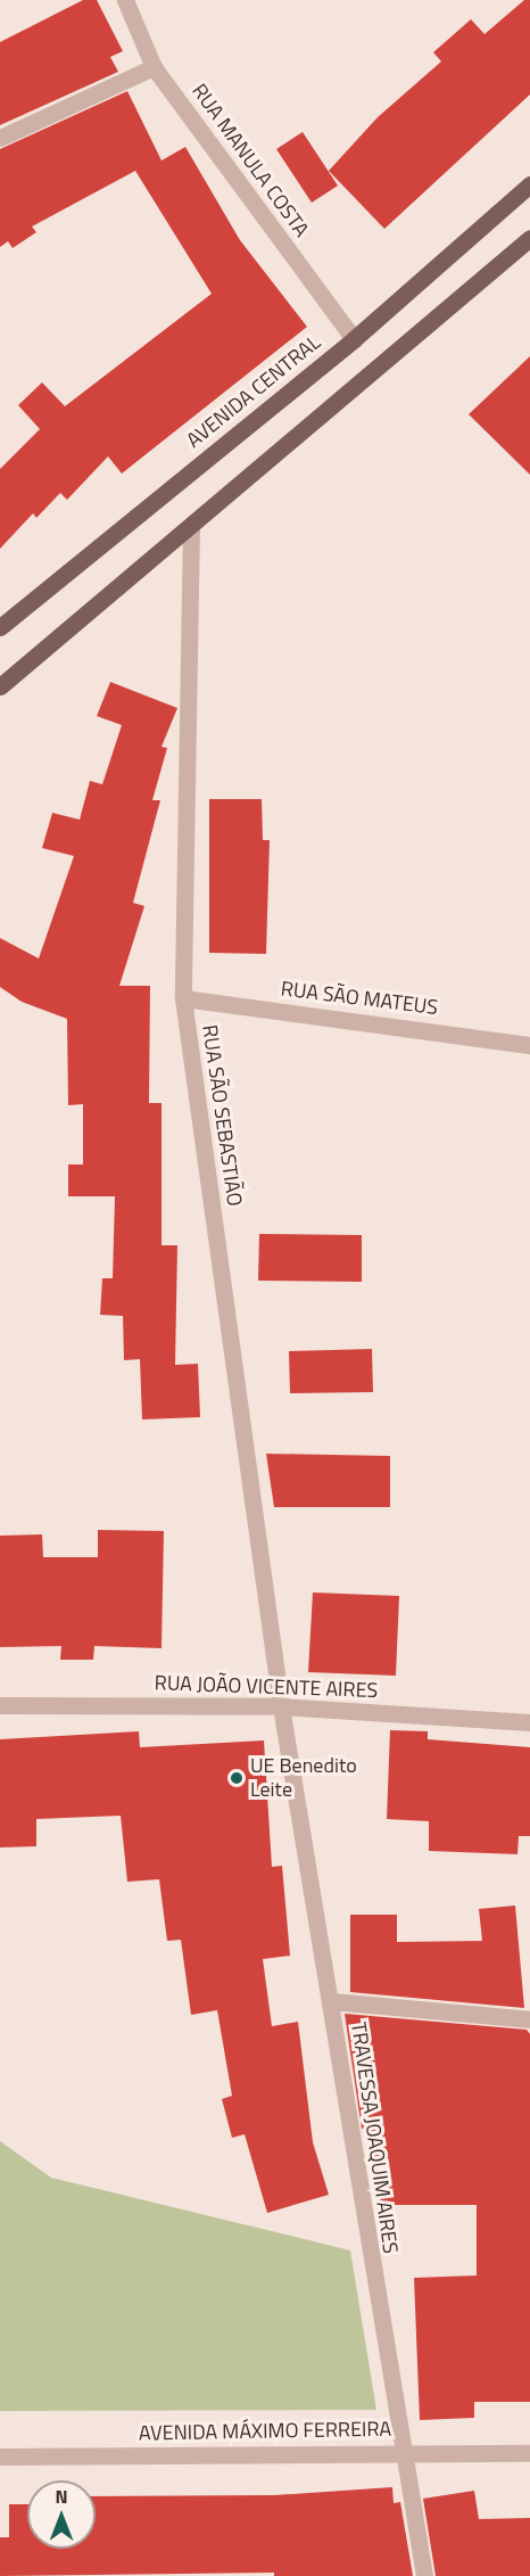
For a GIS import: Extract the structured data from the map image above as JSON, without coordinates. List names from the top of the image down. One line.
{"streets":{"main road":["AVENIDA CENTRAL"],"street":["RUA MANULA COSTA","RUA SÃO MATEUS","RUA SÃO SEBASTIÃO","RUA JOÃO VICENTE AIRES","TRAVESSA JOAQUIM AIRES","AVENIDA MÁXIMO FERREIRA"]},"crossings":[["RUA MANULA COSTA","AVENIDA CENTRAL"],["RUA SÃO MATEUS","RUA SÃO SEBASTIÃO"],["RUA SÃO SEBASTIÃO","RUA JOÃO VICENTE AIRES"],["RUA SÃO SEBASTIÃO","TRAVESSA JOAQUIM AIRES"],["RUA JOÃO VICENTE AIRES","TRAVESSA JOAQUIM AIRES"],["TRAVESSA JOAQUIM AIRES","AVENIDA MÁXIMO FERREIRA"]],"places":["UE Benedito Leite"],"north":"top"}
